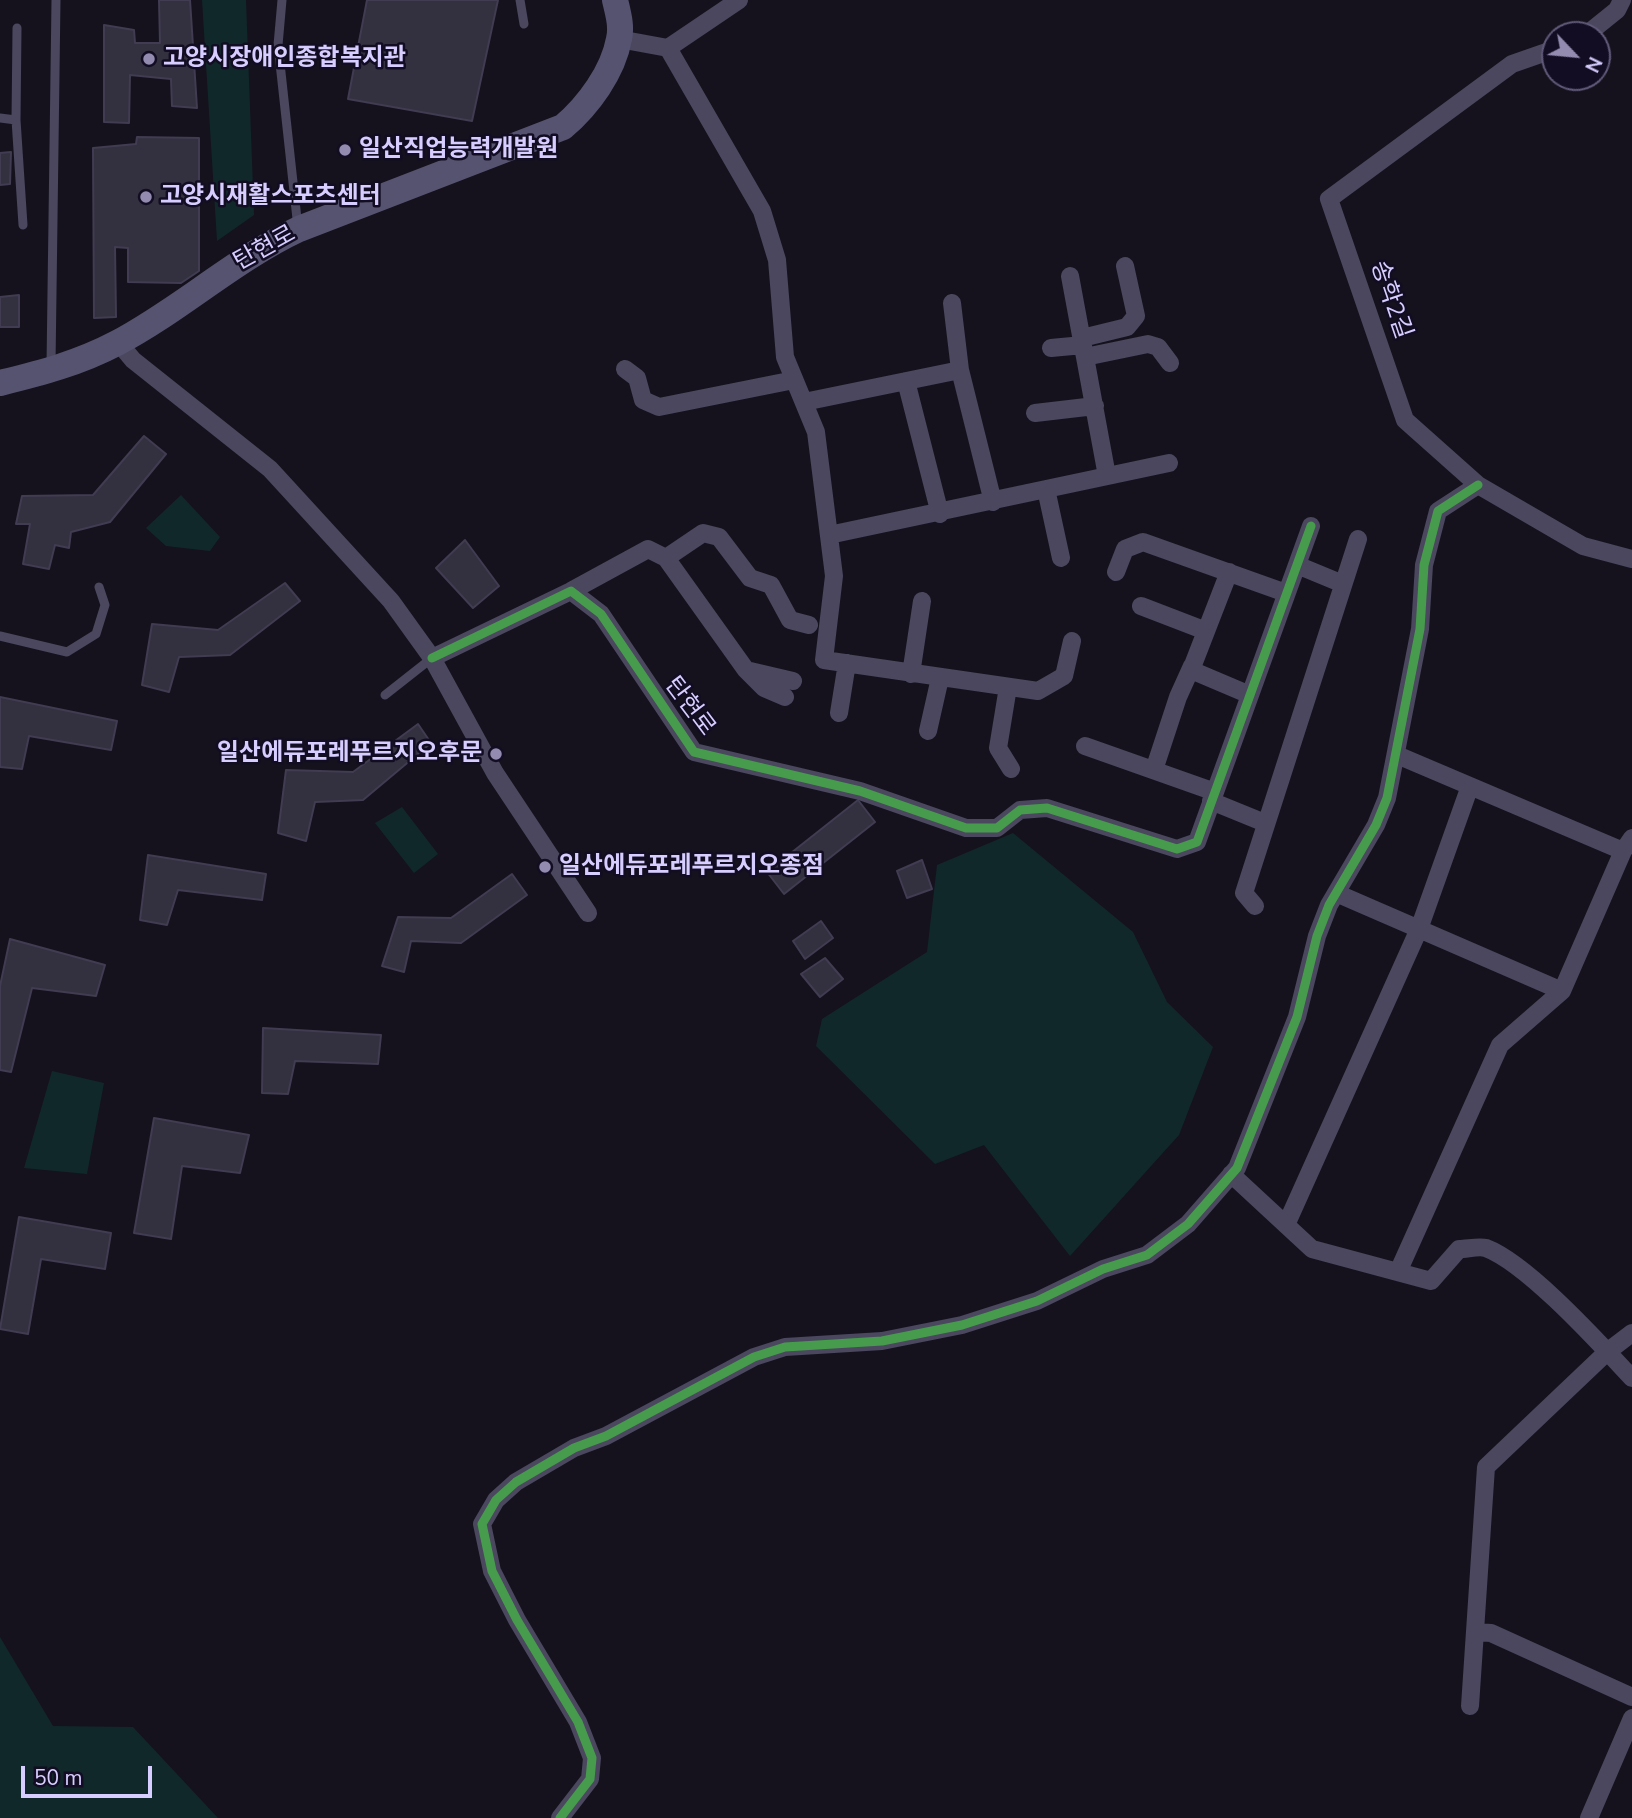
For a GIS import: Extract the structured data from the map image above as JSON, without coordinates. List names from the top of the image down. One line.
{"streets":{"main road":["탄현로"],"street":["송학2길"]},"places":["고양시장애인종합복지관","일산직업능력개발원","고양시재활스포츠센터","일산에듀포레푸르지오후문","일산에듀포레푸르지오종점"],"scale_bar":"50 m","north":"bottom right"}
